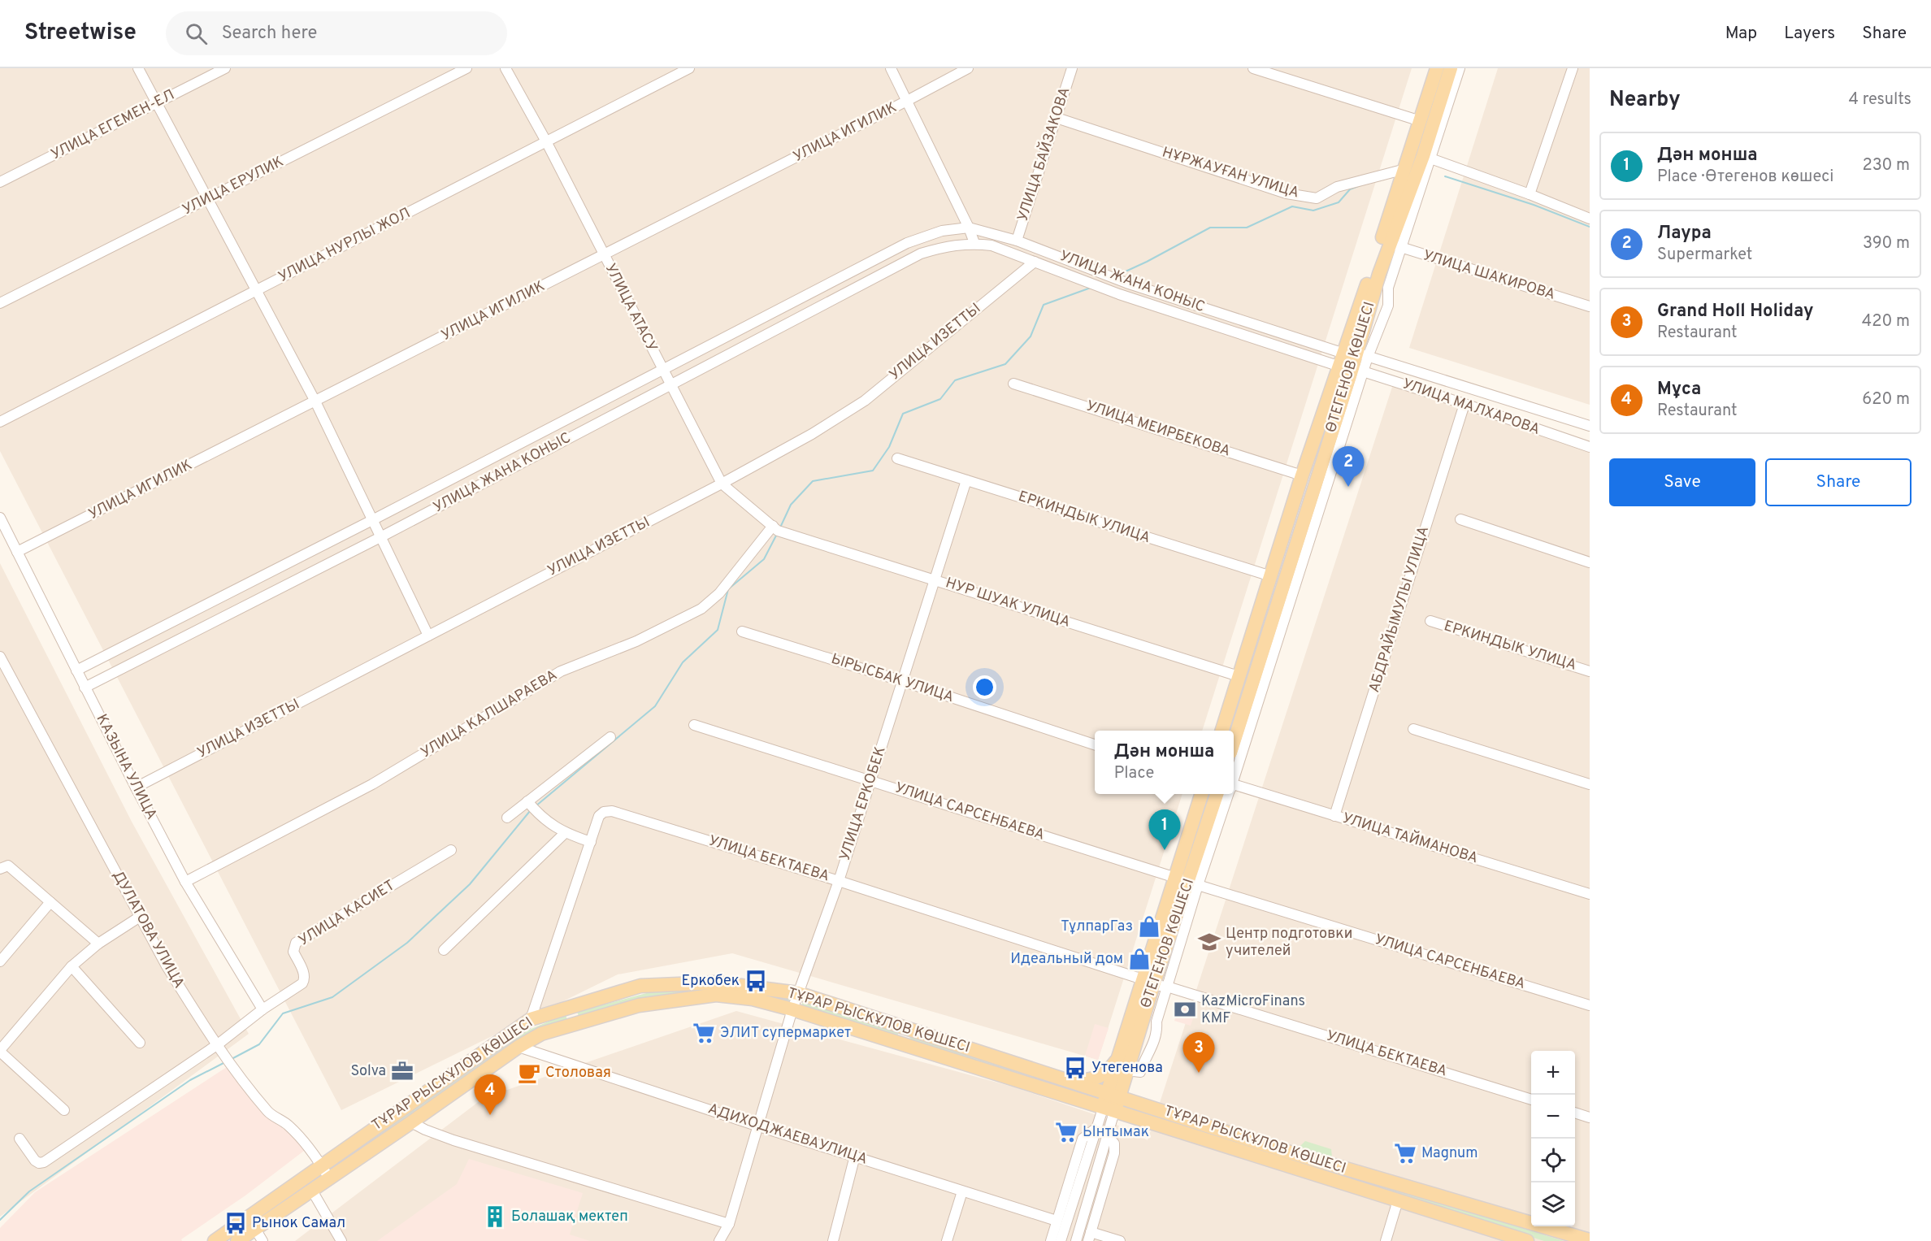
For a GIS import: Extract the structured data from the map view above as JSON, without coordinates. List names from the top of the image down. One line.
{"streets":{"main road":["ӨТЕГЕНОВ КӨШЕСІ","ТҰРАР РЫСКҰЛОВ КӨШЕСІ"],"street":["УЛИЦА ЕГЕМЕН-ЕЛ","УЛИЦА ИГИЛИК","УЛИЦА БАЙЗАКОВА","НҰРЖАУҒАН УЛИЦА","УЛИЦА ЕРУЛИК","УЛИЦА НУРЛЫ ЖОЛ","УЛИЦА ШАКИРОВА","УЛИЦА ЖАНА КОНЫС","УЛИЦА АТАСУ","УЛИЦА ИЗЕТТЫ","УЛИЦА МАЛХАРОВА","УЛИЦА МЕИРБЕКОВА","ЕРКИНДЫК УЛИЦА","НУР ШУАК УЛИЦА","АБДРАЙЫМУЛЫ УЛИЦА","ЫРЫСБАК УЛИЦА","УЛИЦА КАЛШАРАЕВА","КАЗЫНА УЛИЦА","УЛИЦА ЕРКОБЕК","УЛИЦА САРСЕНБАЕВА","УЛИЦА ТАЙМАНОВА","УЛИЦА БЕКТАЕВА","УЛИЦА КАСИЕТ","ДУЛАТОВА УЛИЦА","АДИХОДЖАЕВАУЛИЦА"]},"crossings":[["УЛИЦА ИГИЛИК","УЛИЦА АТАСУ"],["УЛИЦА ИГИЛИК","КАЗЫНА УЛИЦА"],["УЛИЦА БАЙЗАКОВА","НҰРЖАУҒАН УЛИЦА"],["УЛИЦА БАЙЗАКОВА","УЛИЦА ЖАНА КОНЫС"],["НҰРЖАУҒАН УЛИЦА","ӨТЕГЕНОВ КӨШЕСІ"],["УЛИЦА НУРЛЫ ЖОЛ","УЛИЦА АТАСУ"],["УЛИЦА ШАКИРОВА","ӨТЕГЕНОВ КӨШЕСІ"],["УЛИЦА ЖАНА КОНЫС","УЛИЦА АТАСУ"],["УЛИЦА ЖАНА КОНЫС","УЛИЦА ИЗЕТТЫ"],["УЛИЦА ЖАНА КОНЫС","ӨТЕГЕНОВ КӨШЕСІ"],["УЛИЦА ЖАНА КОНЫС","УЛИЦА МАЛХАРОВА"],["УЛИЦА ЖАНА КОНЫС","КАЗЫНА УЛИЦА"],["УЛИЦА АТАСУ","УЛИЦА ИЗЕТТЫ"],["УЛИЦА АТАСУ","НУР ШУАК УЛИЦА"],["УЛИЦА АТАСУ","УЛИЦА КАЛШАРАЕВА"],["УЛИЦА ИЗЕТТЫ","КАЗЫНА УЛИЦА"],["ӨТЕГЕНОВ КӨШЕСІ","УЛИЦА МАЛХАРОВА"],["ӨТЕГЕНОВ КӨШЕСІ","УЛИЦА МЕИРБЕКОВА"],["ӨТЕГЕНОВ КӨШЕСІ","ЕРКИНДЫК УЛИЦА"],["ӨТЕГЕНОВ КӨШЕСІ","НУР ШУАК УЛИЦА"],["ӨТЕГЕНОВ КӨШЕСІ","УЛИЦА САРСЕНБАЕВА"],["ӨТЕГЕНОВ КӨШЕСІ","УЛИЦА БЕКТАЕВА"],["ӨТЕГЕНОВ КӨШЕСІ","ТҰРАР РЫСКҰЛОВ КӨШЕСІ"],["УЛИЦА МАЛХАРОВА","АБДРАЙЫМУЛЫ УЛИЦА"],["ЕРКИНДЫК УЛИЦА","УЛИЦА ЕРКОБЕК"],["НУР ШУАК УЛИЦА","УЛИЦА КАЛШАРАЕВА"],["НУР ШУАК УЛИЦА","УЛИЦА ЕРКОБЕК"],["АБДРАЙЫМУЛЫ УЛИЦА","УЛИЦА ТАЙМАНОВА"],["ЫРЫСБАК УЛИЦА","УЛИЦА ЕРКОБЕК"],["УЛИЦА КАЛШАРАЕВА","КАЗЫНА УЛИЦА"],["КАЗЫНА УЛИЦА","УЛИЦА КАСИЕТ"],["УЛИЦА ЕРКОБЕК","УЛИЦА САРСЕНБАЕВА"],["УЛИЦА ЕРКОБЕК","УЛИЦА БЕКТАЕВА"],["УЛИЦА ЕРКОБЕК","ТҰРАР РЫСКҰЛОВ КӨШЕСІ"],["УЛИЦА ЕРКОБЕК","АДИХОДЖАЕВАУЛИЦА"],["УЛИЦА БЕКТАЕВА","ТҰРАР РЫСКҰЛОВ КӨШЕСІ"],["УЛИЦА КАСИЕТ","ДУЛАТОВА УЛИЦА"],["ДУЛАТОВА УЛИЦА","ТҰРАР РЫСКҰЛОВ КӨШЕСІ"],["ТҰРАР РЫСКҰЛОВ КӨШЕСІ","АДИХОДЖАЕВАУЛИЦА"]],"places":{"shop":["ТұлпарГаз","Идеальный дом"],"school or university":["Центр подготовки учителей"],"bus stop":["Еркобек","Утегенова","Рынок Самал"],"bank":["KazMicroFinans KMF"],"supermarket":["ЭЛИТ супермаркет","Ынтымак","Magnum"],"office":["Solva"],"cafe":["Столовая"],"building":["Болашақ мектеп"]},"page":{"header":"Streetwise","search":"Search here","nav":["Map","Layers","Share"],"heading":["Nearby","4 results"],"list":[{"mark":"1","name":"Дән монша","note":"Place · Өтегенов көшесі","value":"230 m"},{"mark":"2","name":"Лаура","note":"Supermarket","value":"390 m"},{"mark":"3","name":"Grand Holl Holiday","note":"Restaurant","value":"420 m"},{"mark":"4","name":"Мұса","note":"Restaurant","value":"620 m"}],"buttons":["Save","Share"],"pins":["2","1","3","4"],"popup":["Дән монша","Place"],"map_buttons":["+","−"]}}
